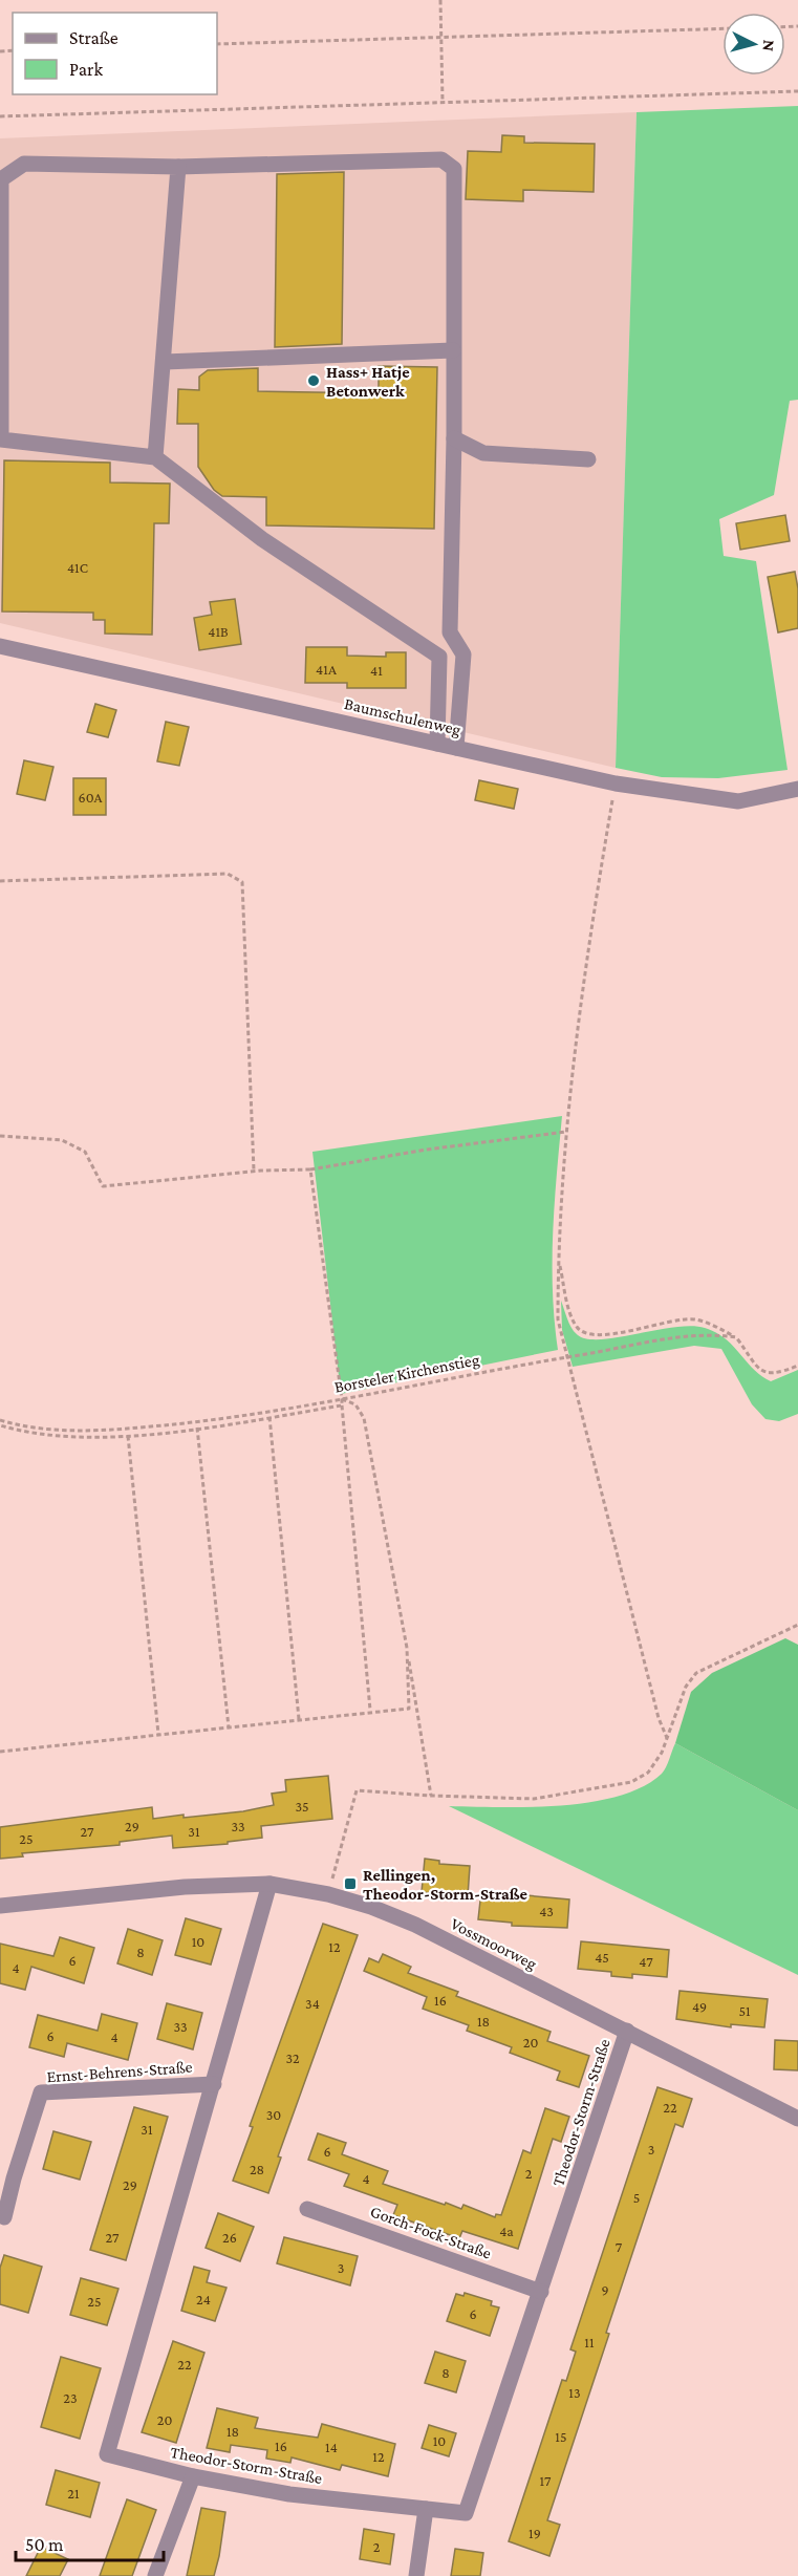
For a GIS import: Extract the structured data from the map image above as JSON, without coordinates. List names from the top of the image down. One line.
{"streets":{"street":["Baumschulenweg","Vossmoorweg","Ernst-Behrens-Straße","Theodor-Storm-Straße","Gorch-Fock-Straße"],"path":["Borsteler Kirchenstieg"]},"crossings":[["Vossmoorweg","Theodor-Storm-Straße"],["Ernst-Behrens-Straße","Theodor-Storm-Straße"],["Theodor-Storm-Straße","Gorch-Fock-Straße"]],"places":{"other":["Hass+ Hatje Betonwerk"],"transit":["Rellingen, Theodor-Storm-Straße"]},"house_numbers":["41C","41B","41A","41","60A","35","29","33","27","31","25","43","10","12","8","45","6","47","4","16","34","49","51","18","33","6","4","20","32","22","30","31","3","6","28","2","4","29","5","4a","27","26","7","3","9","24","25","6","11","22","8","13","23","20","18","15","10","16","14","12","17","21","19","2"],"legend":["Straße","Park"],"scale_bar":"50 m","north":"right"}
